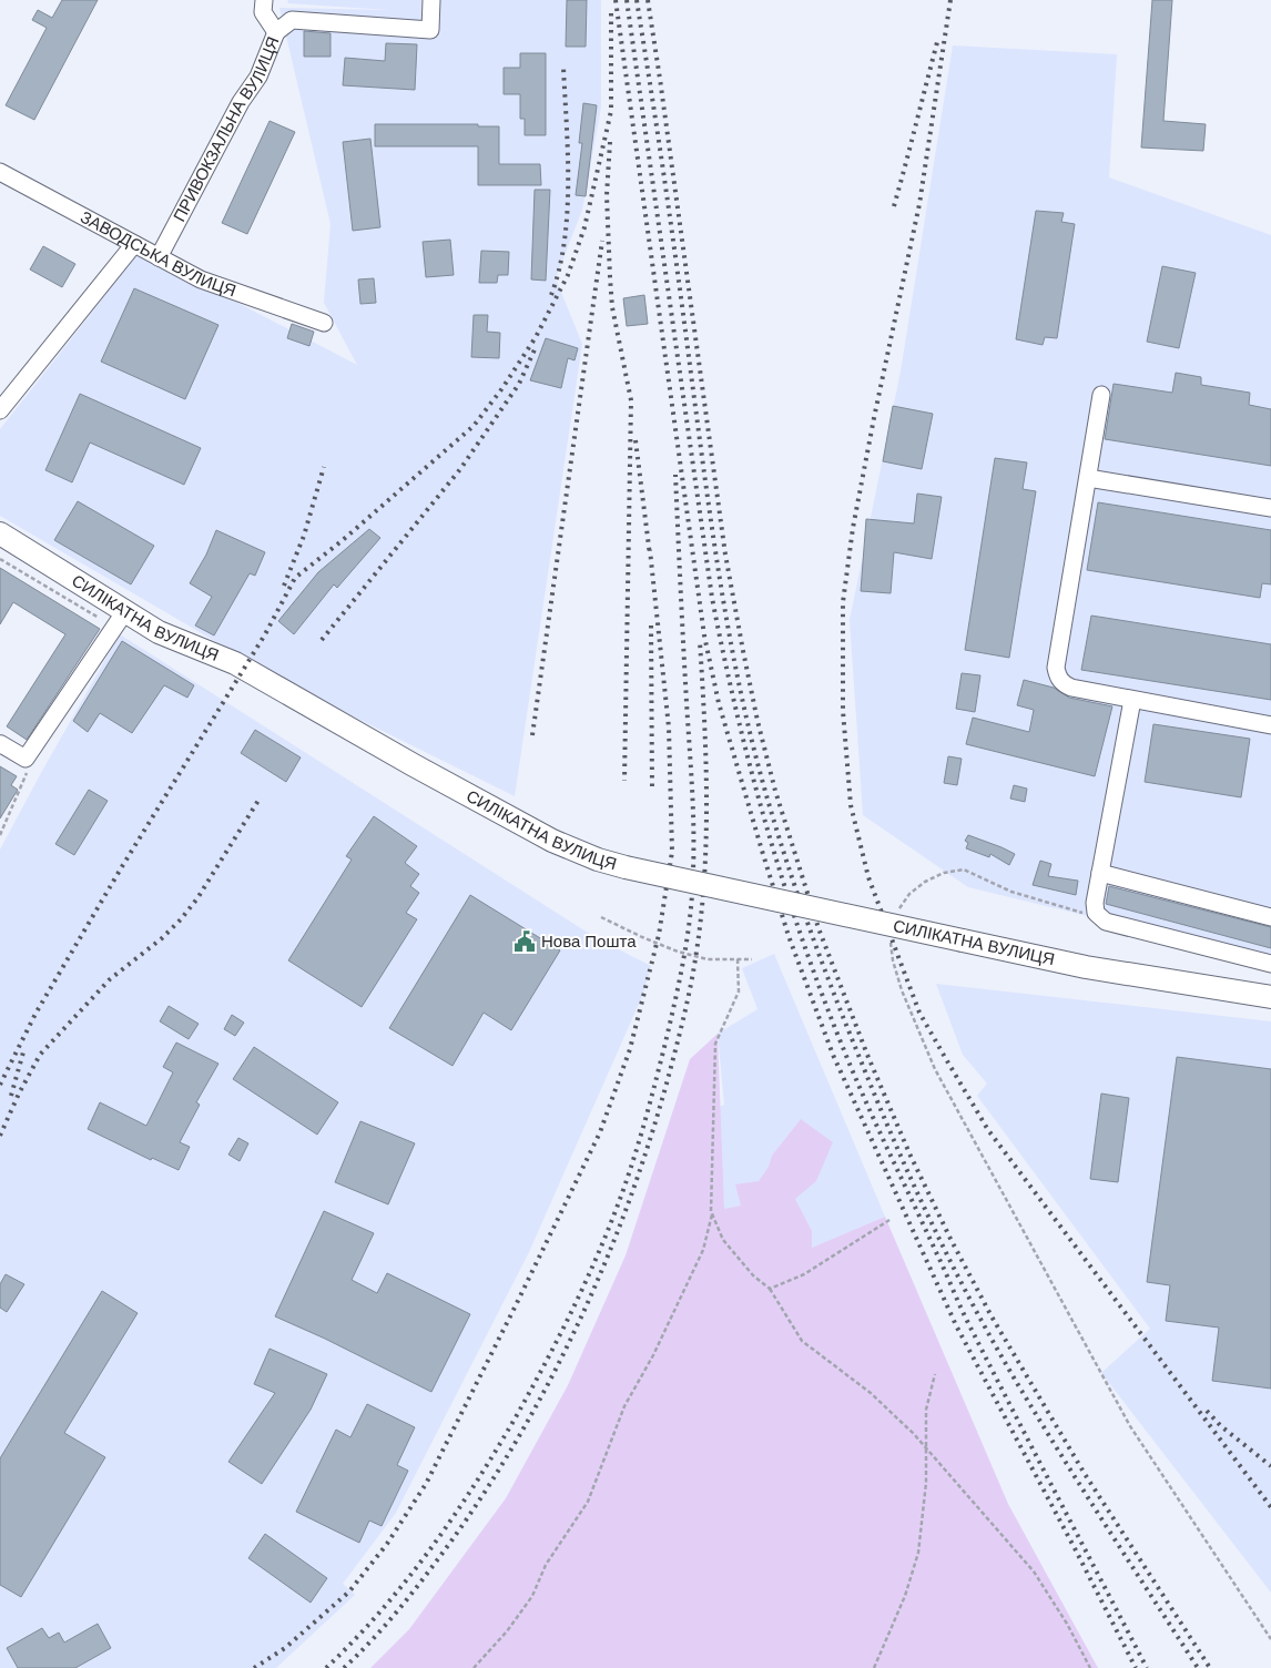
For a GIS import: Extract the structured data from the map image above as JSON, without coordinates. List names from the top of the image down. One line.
{"streets":{"main road":["СИЛІКАТНА ВУЛИЦЯ"],"street":["ПРИВОКЗАЛЬНА ВУЛИЦЯ","ЗАВОДСЬКА ВУЛИЦЯ"]},"crossings":[["ПРИВОКЗАЛЬНА ВУЛИЦЯ","ЗАВОДСЬКА ВУЛИЦЯ"]],"places":{"public building":["Нова Пошта"]}}
